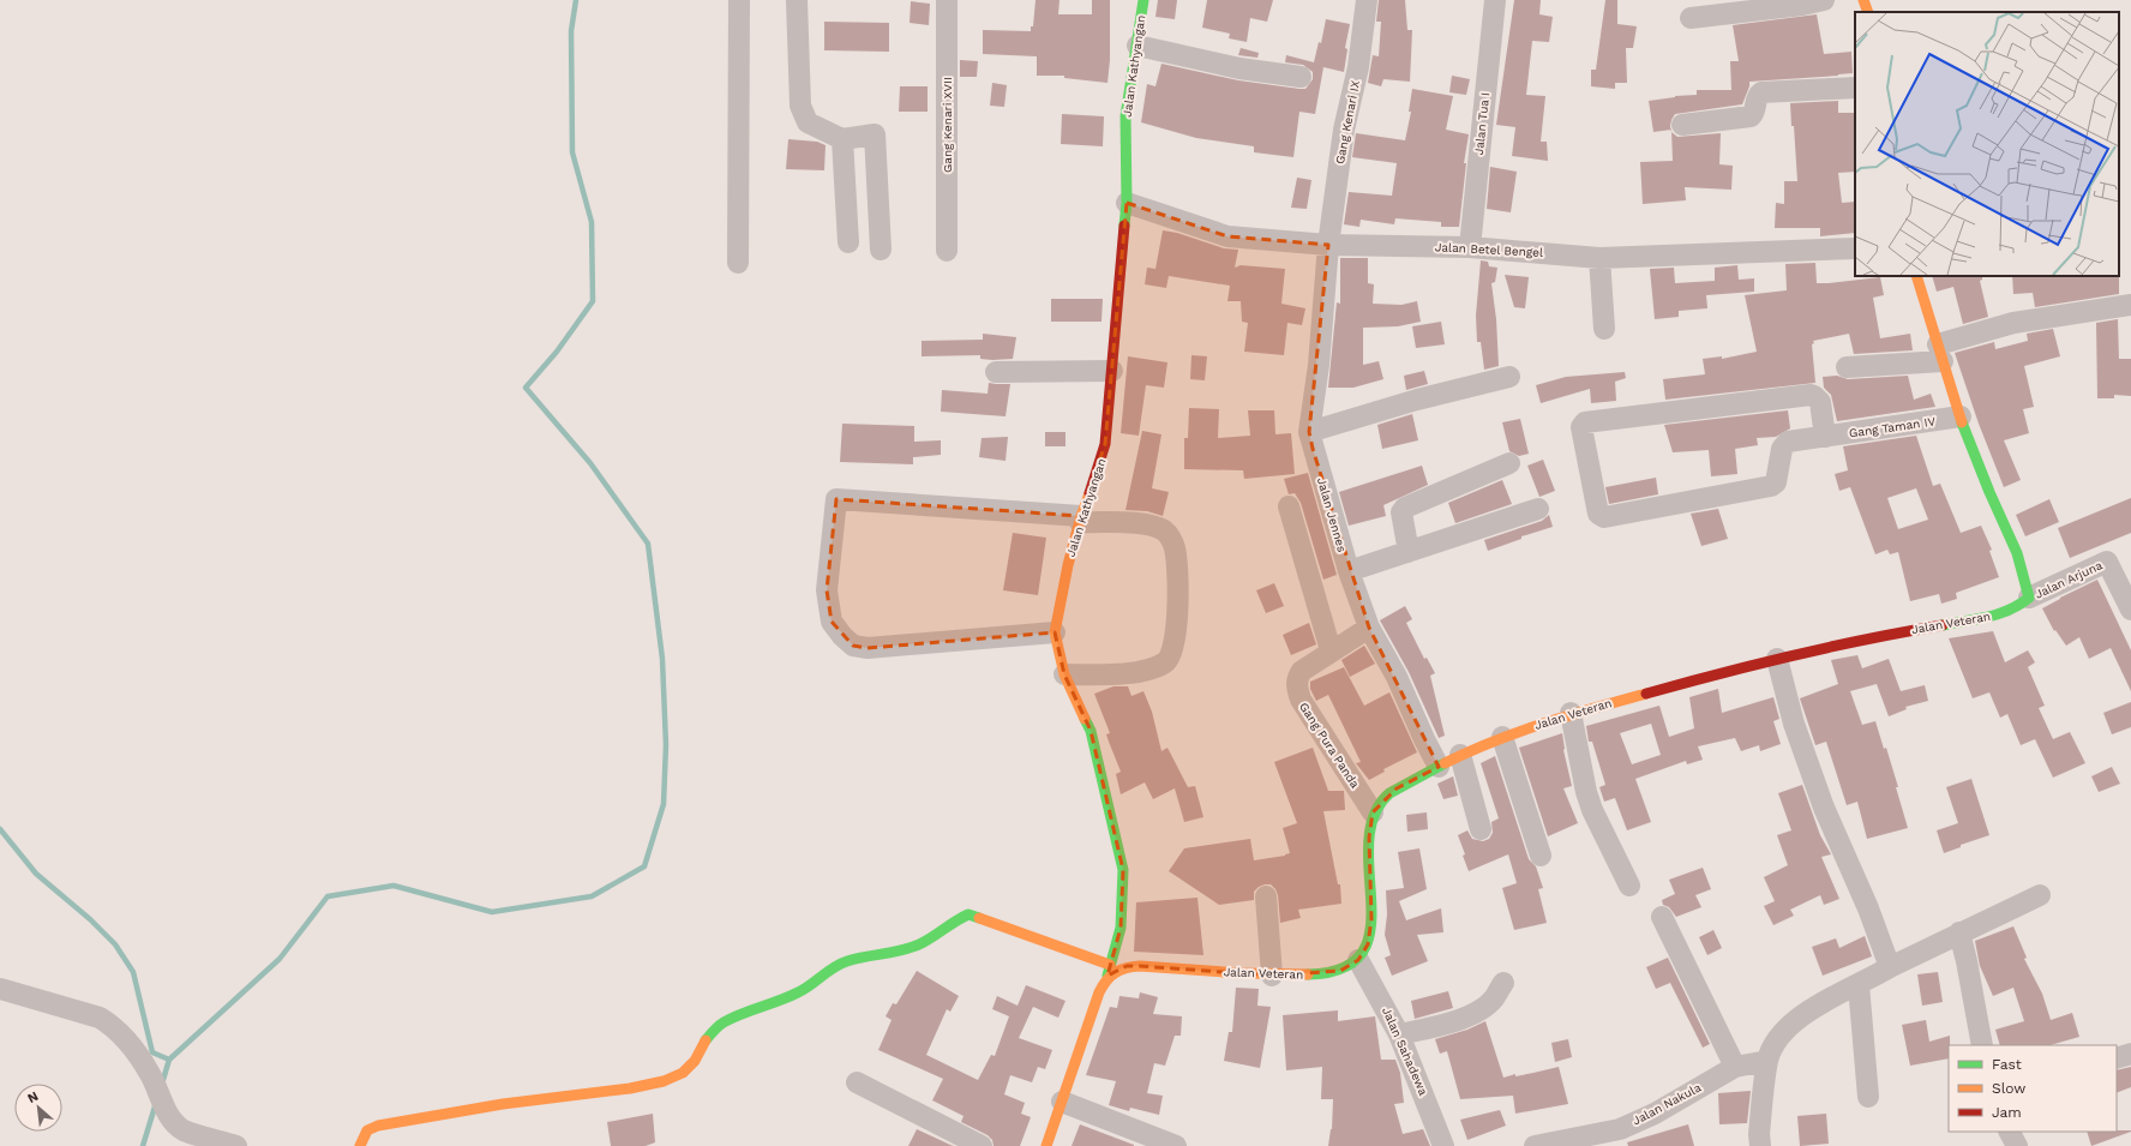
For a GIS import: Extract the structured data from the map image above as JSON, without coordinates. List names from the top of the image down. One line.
{"streets":{"street":["Jalan Kathyangan","Gang Kenari IX","Jalan Tua I","Gang Kenari XVII","Jalan Betel Bengel","Gang Taman IV","Jalan Jennes","Jalan Arjuna","Jalan Veteran","Gang Pura Panda","Jalan Sahadewa","Jalan Nakula"]},"crossings":[["Jalan Kathyangan","Jalan Betel Bengel"],["Jalan Kathyangan","Jalan Veteran"],["Gang Kenari IX","Jalan Betel Bengel"],["Gang Kenari IX","Jalan Jennes"],["Jalan Tua I","Jalan Betel Bengel"],["Jalan Betel Bengel","Jalan Jennes"],["Jalan Jennes","Jalan Veteran"],["Jalan Jennes","Gang Pura Panda"],["Jalan Arjuna","Jalan Veteran"],["Jalan Veteran","Gang Pura Panda"],["Jalan Veteran","Jalan Sahadewa"]],"legend":["Fast","Slow","Jam"],"north":"top left"}
